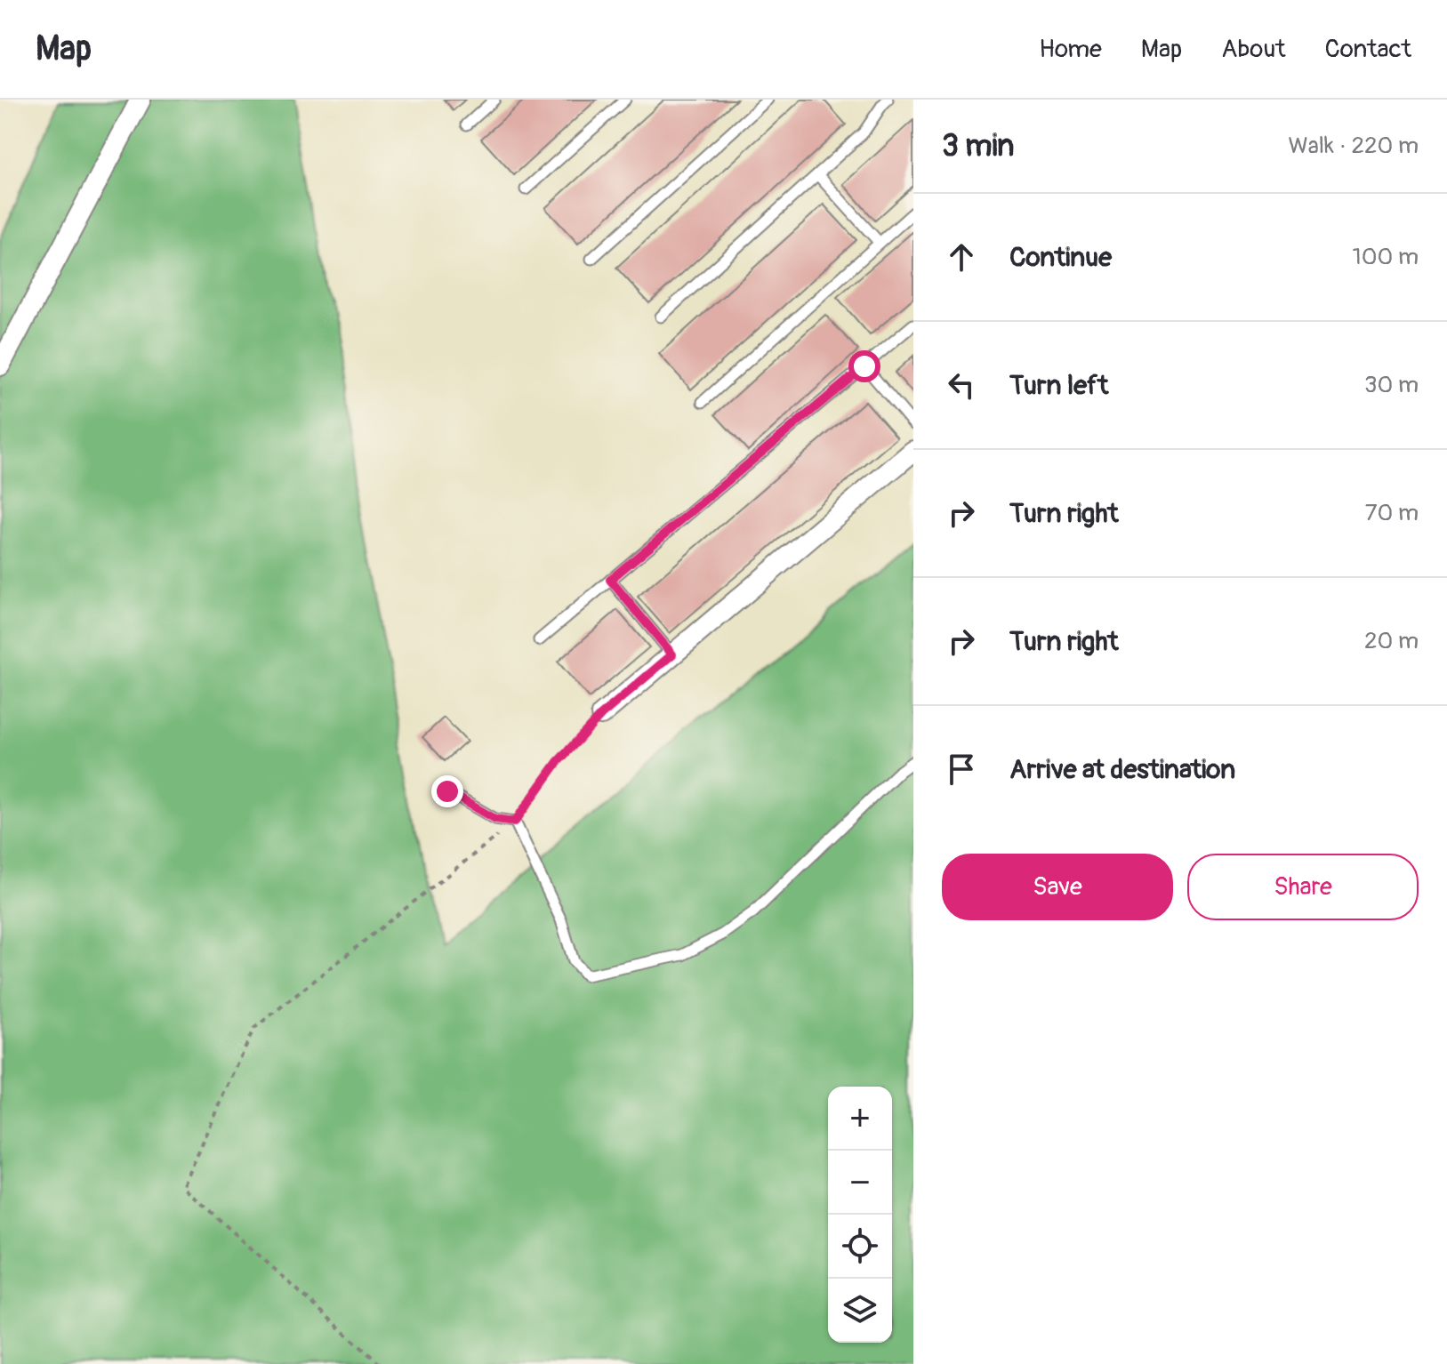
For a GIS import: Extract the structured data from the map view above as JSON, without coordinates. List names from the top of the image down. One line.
{"page":{"header":"Map","nav":["Home","Map","About","Contact"],"heading":["3 min","Walk · 220 m"],"list":[["Continue","100 m"],["Turn left","30 m"],["Turn right","70 m"],["Turn right","20 m"],"Arrive at destination"],"buttons":["Save","Share"],"map_buttons":["+","−"]}}
